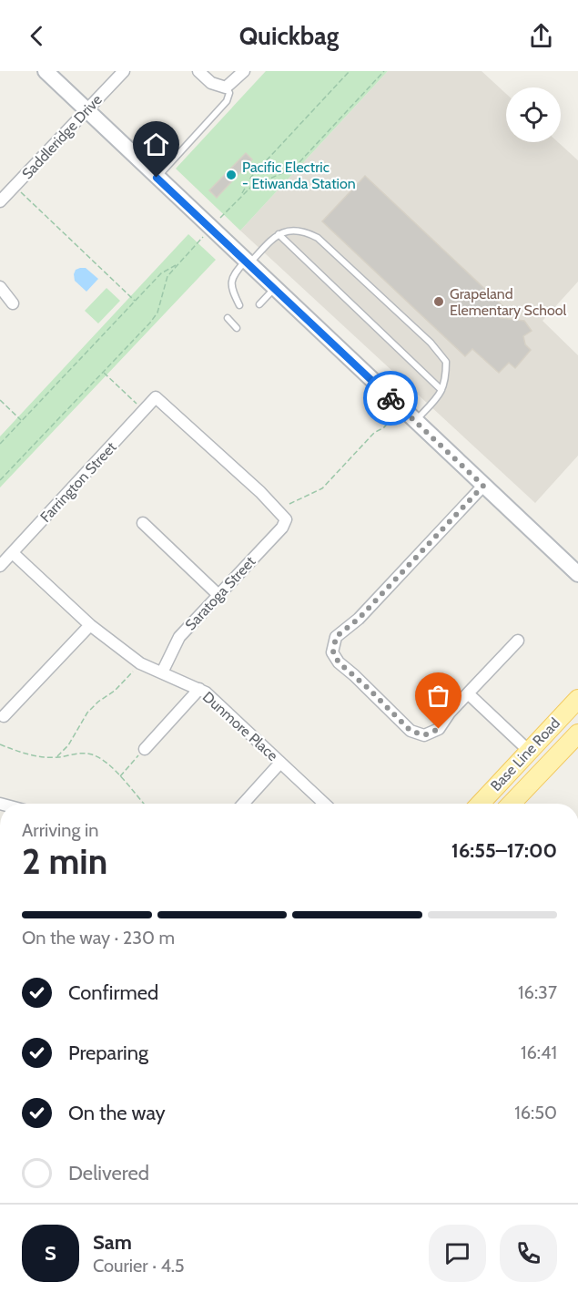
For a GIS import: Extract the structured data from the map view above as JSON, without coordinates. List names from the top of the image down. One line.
{"streets":{"main road":["Base Line Road"],"street":["Saddleridge Drive","Farrington Street","Saratoga Street","Dunmore Place"]},"crossings":[["Farrington Street","Saratoga Street"],["Farrington Street","Dunmore Place"],["Saratoga Street","Dunmore Place"]],"places":["Pacific Electric - Etiwanda Station","Grapeland Elementary School"],"page":{"header":"Quickbag","heading":["2 min","Arriving in","16:55–17:00"],"panel":["Sam","Courier · 4.5"],"bar":"On the way · 230 m","list":[["Confirmed","16:37"],["Preparing","16:41"],["On the way","16:50"],"Delivered"],"round":"S"}}
